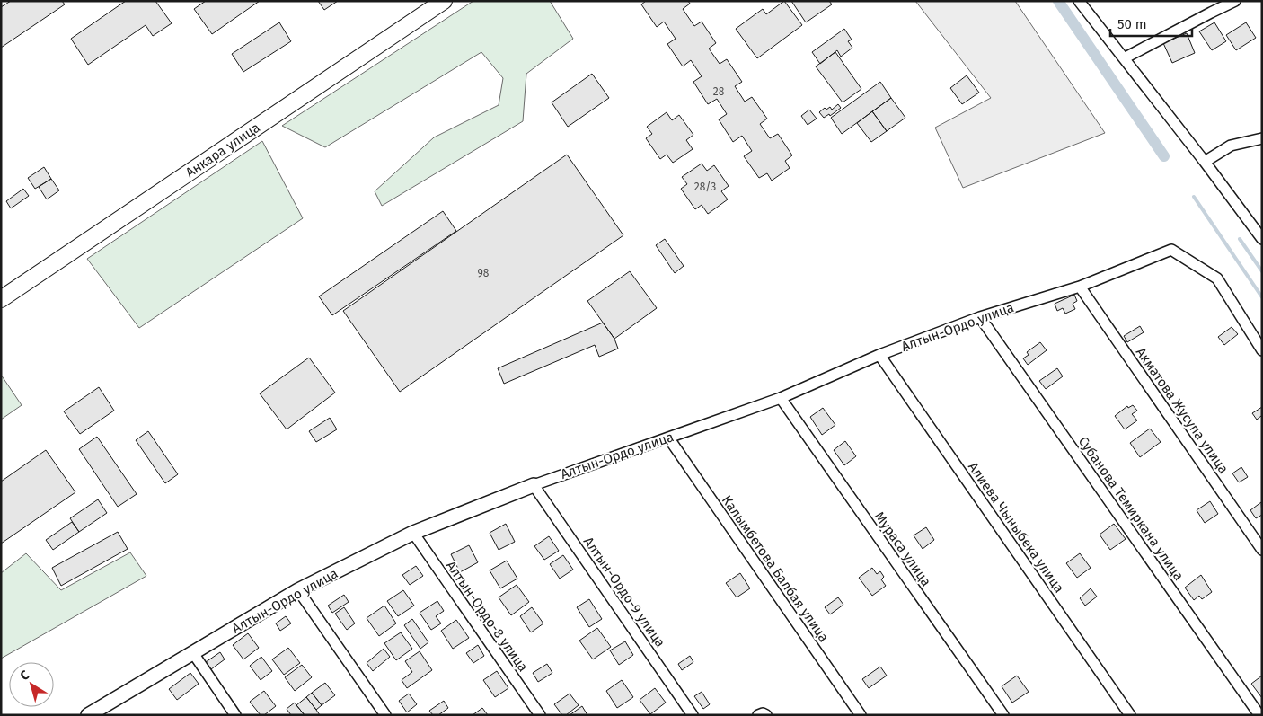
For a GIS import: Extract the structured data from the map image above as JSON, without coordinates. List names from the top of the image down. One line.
{"streets":{"main road":["Анкара улица"],"street":["Алтын-Ордо улица","Акматова Жусупа улица","Субанова Темиркана улица","Алиева Чыныбека улица","Мураса улица","Калымбетова Балбая улица","Алтын-Ордо-9 улица","Алтын-Ордо-8 улица"]},"crossings":[["Алтын-Ордо улица","Акматова Жусупа улица"],["Алтын-Ордо улица","Субанова Темиркана улица"],["Алтын-Ордо улица","Алиева Чыныбека улица"],["Алтын-Ордо улица","Мураса улица"],["Алтын-Ордо улица","Калымбетова Балбая улица"],["Алтын-Ордо улица","Алтын-Ордо-9 улица"],["Алтын-Ордо улица","Алтын-Ордо-8 улица"]],"house_numbers":["28","28/3","98"],"scale_bar":"50 m","north":"top left"}
